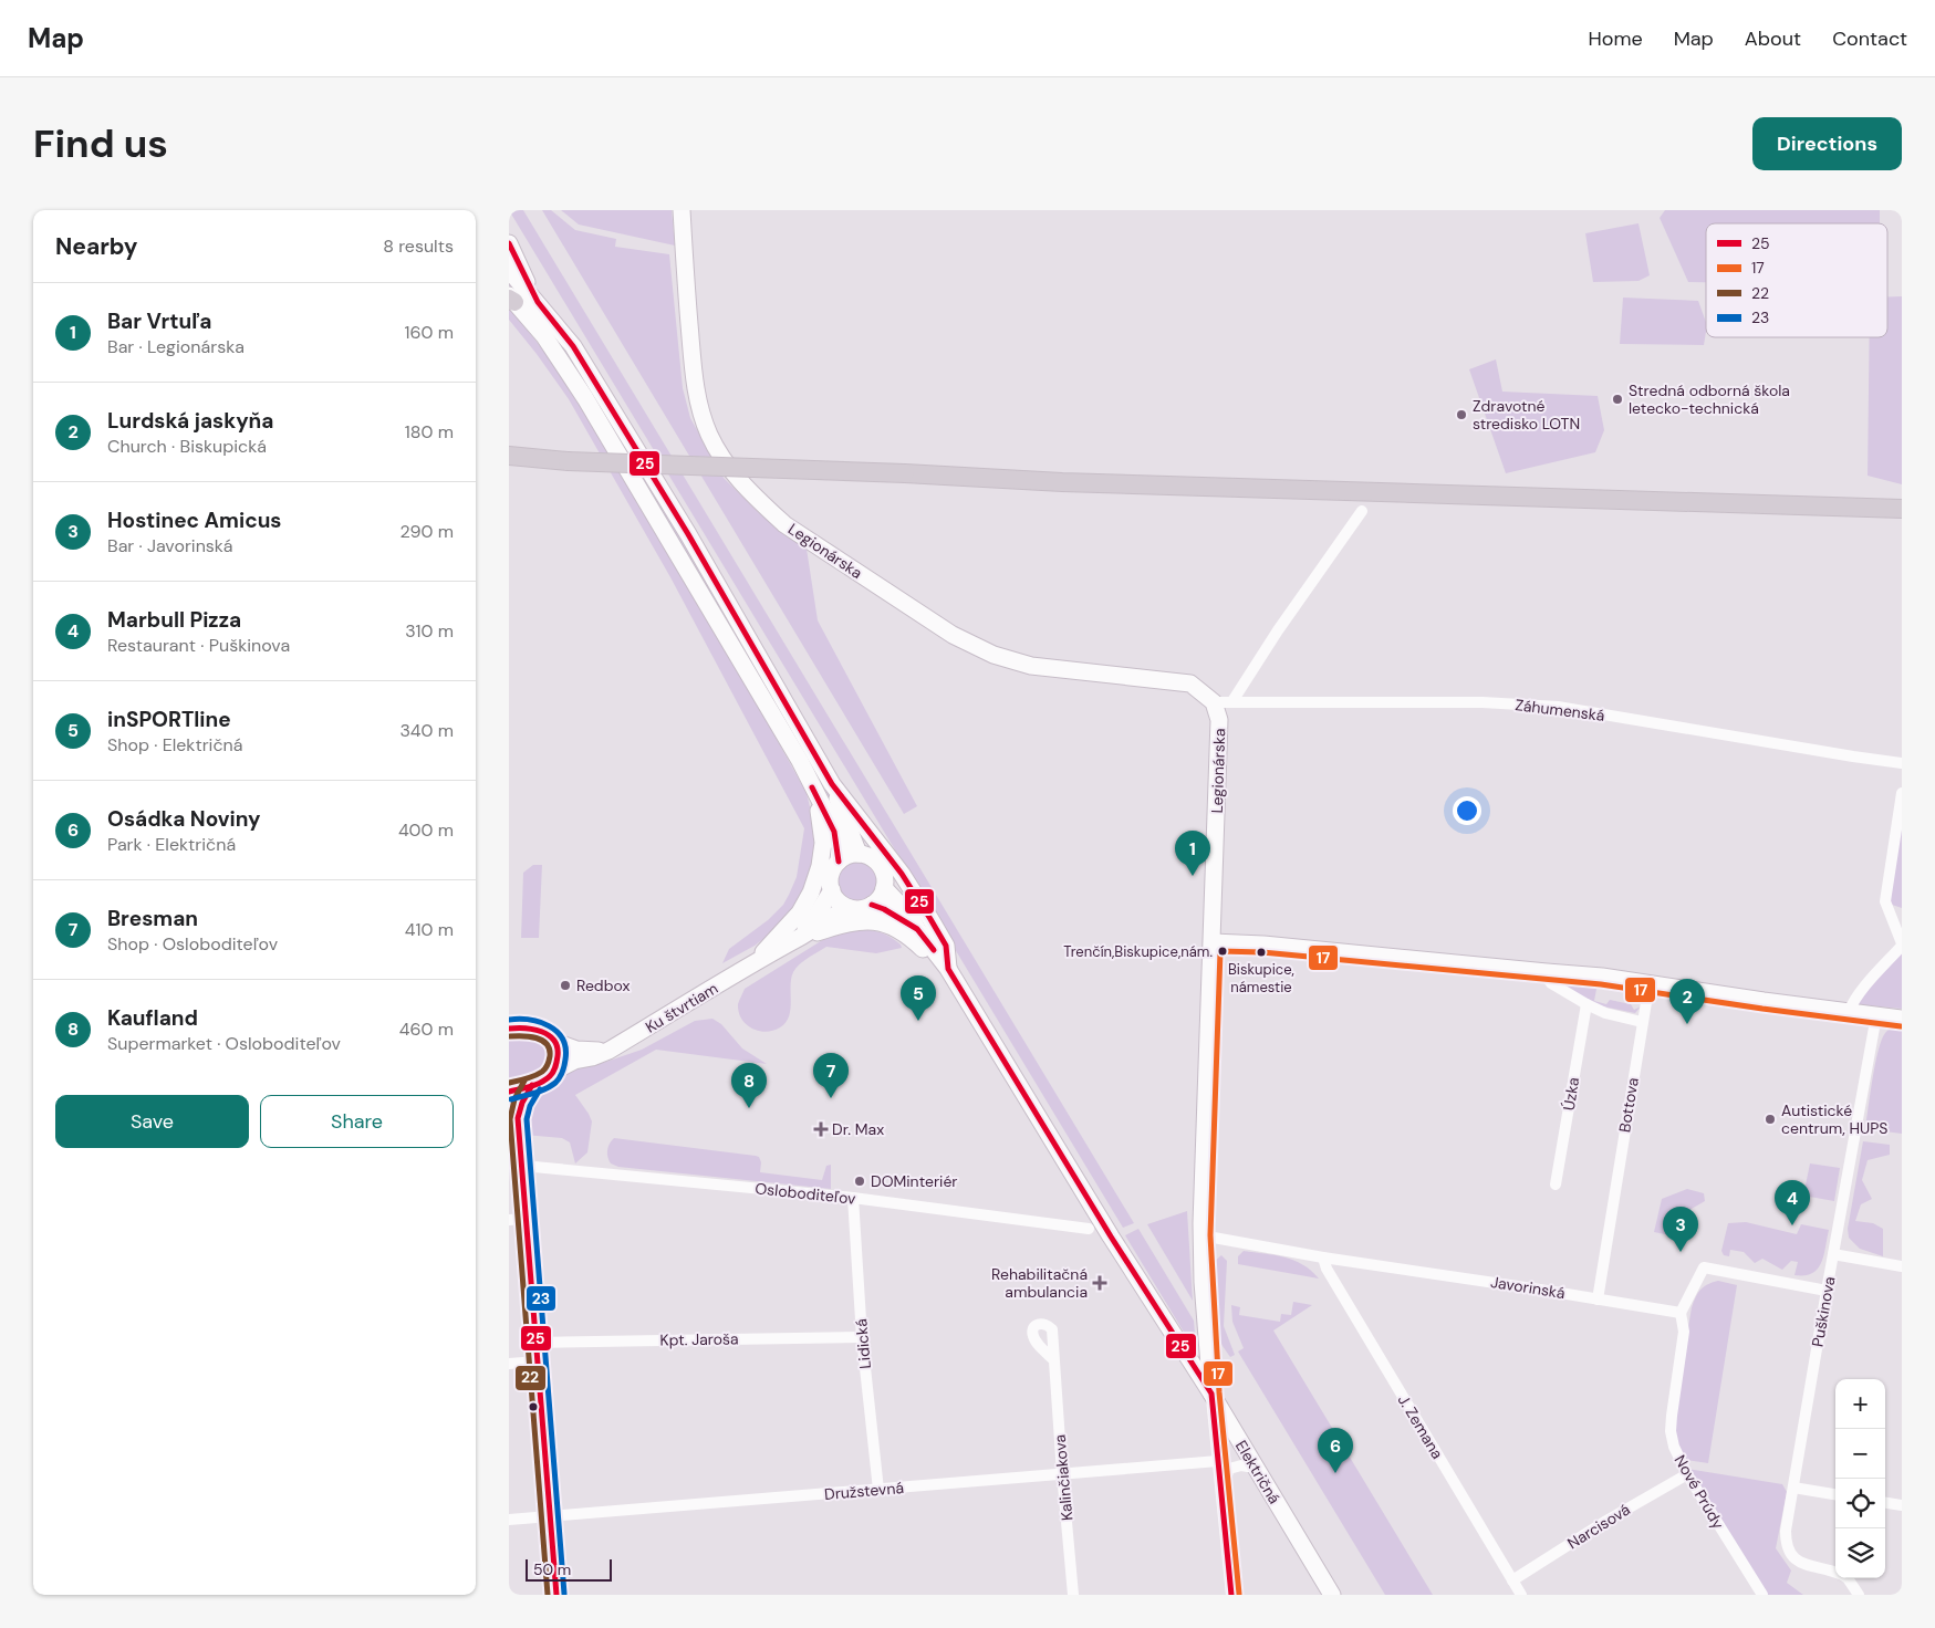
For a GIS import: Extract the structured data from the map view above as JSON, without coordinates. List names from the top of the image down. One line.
{"streets":{"street":["Legionárska","Záhumenská","Ku štvrtiam","Úzka","Bottova","Osloboditeľov","Javorinská","Puškinova","Kpt. Jaroša","Lidická","J. Zemana","Električná","Kalinčiakova","Družstevná","Nové Prúdy","Narcisová"]},"crossings":[["Legionárska","Záhumenská"],["Legionárska","Javorinská"],["Legionárska","Električná"],["Legionárska","Družstevná"],["Ku štvrtiam","Električná"],["Bottova","Javorinská"],["Osloboditeľov","Lidická"],["Javorinská","J. Zemana"],["Javorinská","Nové Prúdy"],["Kpt. Jaroša","Lidická"],["Lidická","Družstevná"],["J. Zemana","Narcisová"],["Kalinčiakova","Družstevná"],["Nové Prúdy","Narcisová"]],"places":{"other":["Stredná odborná škola letecko-technická","Zdravotné stredisko LOTN","Trenčín,Biskupice,nám.","Biskupice, námestie","Redbox","Autistické centrum, HUPS","DOMinteriér"],"health":["Dr. Max","Rehabilitačná ambulancia"]},"lines":["transit line 25","transit line 17","transit line 23","transit line 22"],"legend":["25","17","22","23"],"scale_bar":"50 m","page":{"header":"Map","nav":["Home","Map","About","Contact"],"buttons":["Directions",["Save","Share"]],"title":"Find us","heading":["Nearby","8 results"],"list":[{"mark":"1","name":"Bar Vrtuľa","note":"Bar · Legionárska","value":"160 m"},{"mark":"2","name":"Lurdská jaskyňa","note":"Church · Biskupická","value":"180 m"},{"mark":"3","name":"Hostinec Amicus","note":"Bar · Javorinská","value":"290 m"},{"mark":"4","name":"Marbull Pizza","note":"Restaurant · Puškinova","value":"310 m"},{"mark":"5","name":"inSPORTline","note":"Shop · Električná","value":"340 m"},{"mark":"6","name":"Osádka Noviny","note":"Park · Električná","value":"400 m"},{"mark":"7","name":"Bresman","note":"Shop · Osloboditeľov","value":"410 m"},{"mark":"8","name":"Kaufland","note":"Supermarket · Osloboditeľov","value":"460 m"}],"pins":["1","5","2","7","8","4","3","6"],"map_buttons":["+","−"],"scale":"50 m"}}
